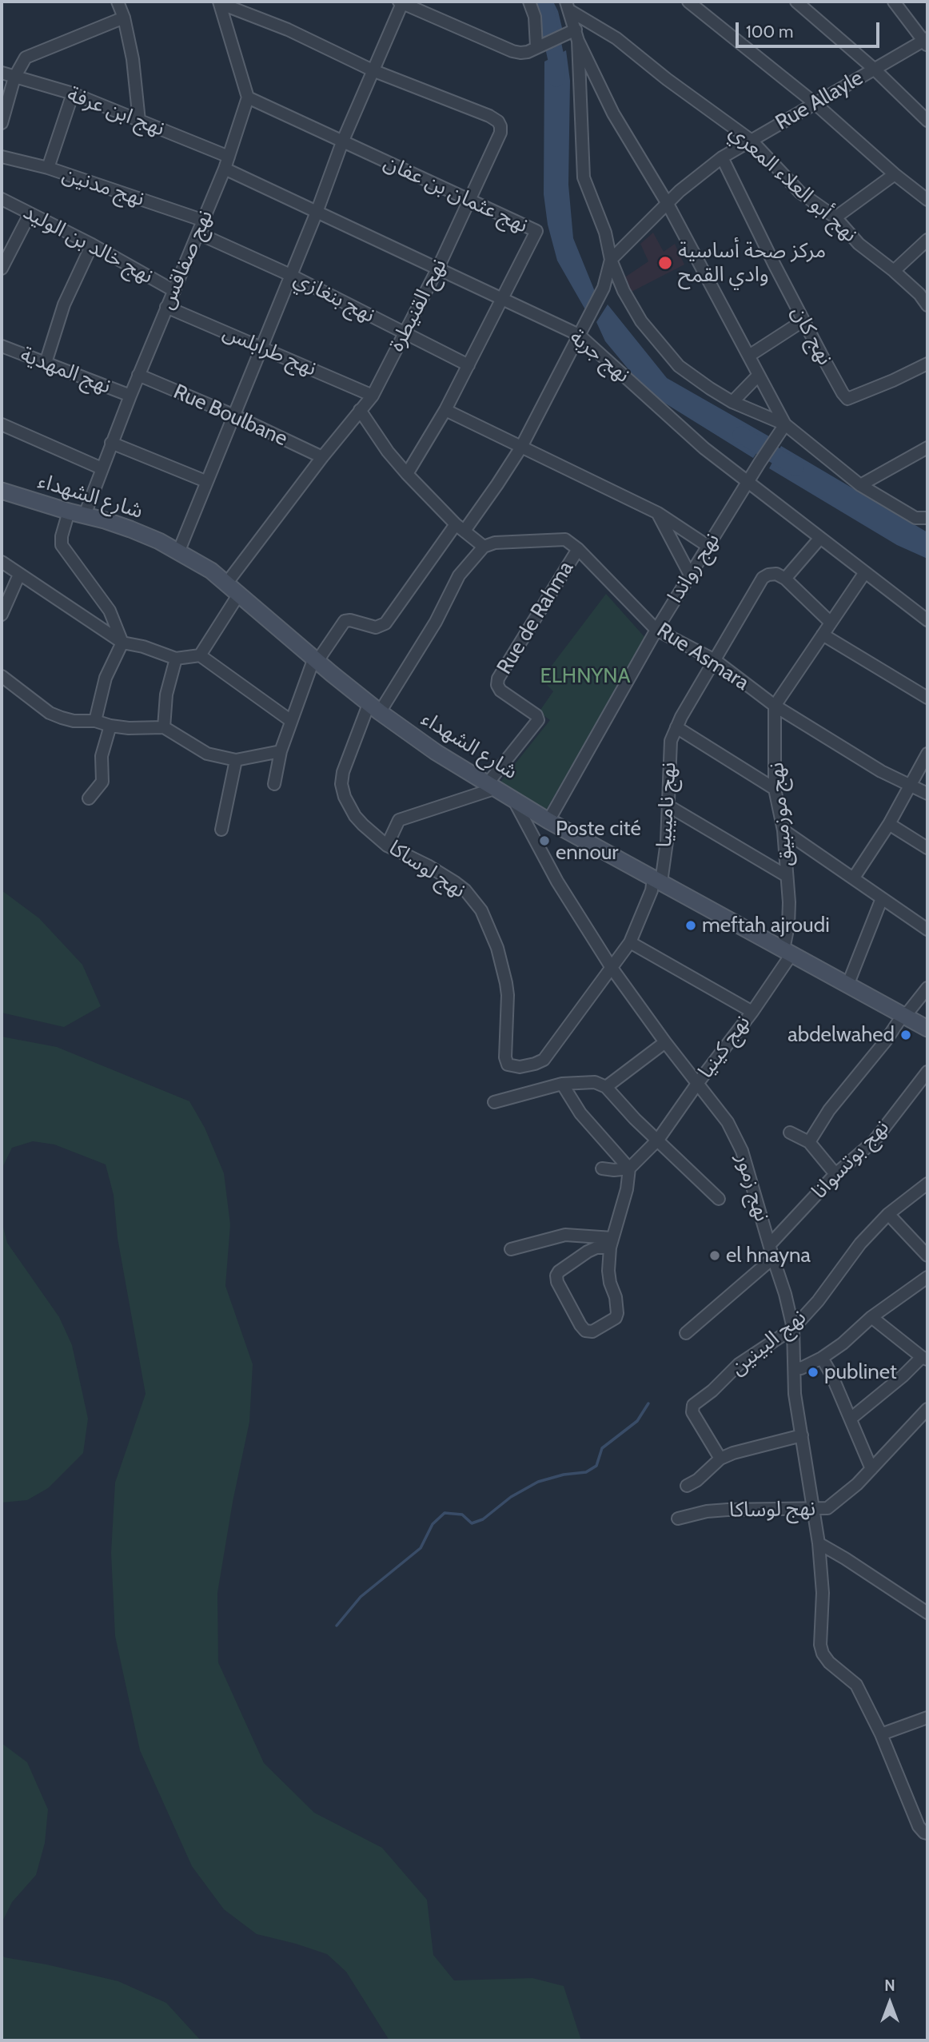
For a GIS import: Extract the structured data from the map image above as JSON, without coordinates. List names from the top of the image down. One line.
{"streets":{"main road":["شارع الشهداء"],"street":["Rue Allayle","نهج ابن عرفة","نهج أبو العلاء المعري","نهج مدنين","نهج عثمان بن عفان","نهج خالد بن الوليد","نهج صفاقس","نهج بنغازي","نهح القنيطرة","نهج كان","نهج طرابلس","نهج جربة","نهج المهدية","Rue Boulbane","نهج رواندا","Rue de Rahma","Rue Asmara","نهج ناميبيا","نهج موزمبيق","نهج لوساكا","نهج كينيا","نهج بوتسوانا","نهج زمور","نهج البينين"]},"crossings":[["Rue Allayle","نهج أبو العلاء المعري"],["Rue Allayle","نهج كان"],["نهج ابن عرفة","نهج صفاقس"],["نهج ابن عرفة","نهج جربة"],["نهج مدنين","نهج صفاقس"],["نهج عثمان بن عفان","نهج صفاقس"],["نهج عثمان بن عفان","نهج بنغازي"],["نهج عثمان بن عفان","نهح القنيطرة"],["نهج عثمان بن عفان","نهج جربة"],["نهج خالد بن الوليد","نهج صفاقس"],["نهج صفاقس","نهج بنغازي"],["نهج صفاقس","نهج طرابلس"],["نهج صفاقس","نهج جربة"],["نهج صفاقس","نهج المهدية"],["نهج صفاقس","Rue Boulbane"],["نهج صفاقس","شارع الشهداء"],["نهج بنغازي","نهح القنيطرة"],["نهح القنيطرة","نهج طرابلس"],["نهح القنيطرة","نهج جربة"],["نهح القنيطرة","Rue Boulbane"],["نهح القنيطرة","شارع الشهداء"],["نهج جربة","نهج رواندا"],["شارع الشهداء","نهج رواندا"],["شارع الشهداء","Rue de Rahma"],["شارع الشهداء","نهج ناميبيا"],["شارع الشهداء","نهج موزمبيق"],["شارع الشهداء","نهج لوساكا"],["شارع الشهداء","نهج زمور"],["نهج رواندا","Rue Asmara"],["Rue de Rahma","Rue Asmara"],["Rue Asmara","نهج ناميبيا"],["Rue Asmara","نهج موزمبيق"],["Rue Asmara","نهج لوساكا"],["نهج ناميبيا","نهج موزمبيق"],["نهج ناميبيا","نهج لوساكا"],["نهج لوساكا","نهج كينيا"],["نهج لوساكا","نهج زمور"],["نهج كينيا","نهج زمور"],["نهج بوتسوانا","نهج زمور"],["نهج زمور","نهج البينين"]],"parks":["ELHNYNA"],"places":["مركز صحة أساسية وادي القمح","Poste cité ennour","meftah ajroudi","abdelwahed","el hnayna","publinet"],"scale_bar":"100 m","north":"top"}
